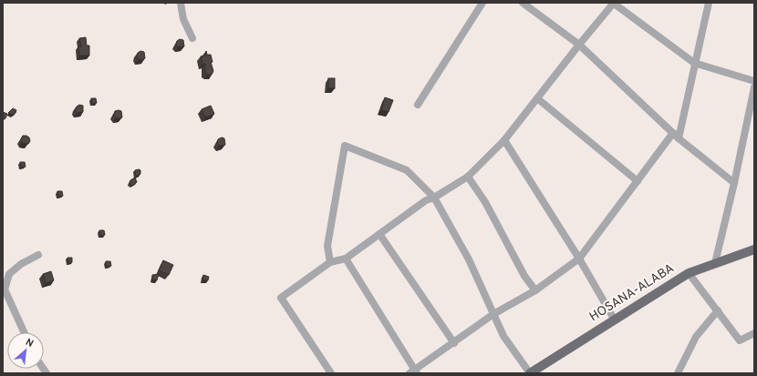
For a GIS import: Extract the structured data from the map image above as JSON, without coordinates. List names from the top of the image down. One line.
{"streets":{"main road":["HOSANA-ALABA"]},"north":"top right"}
